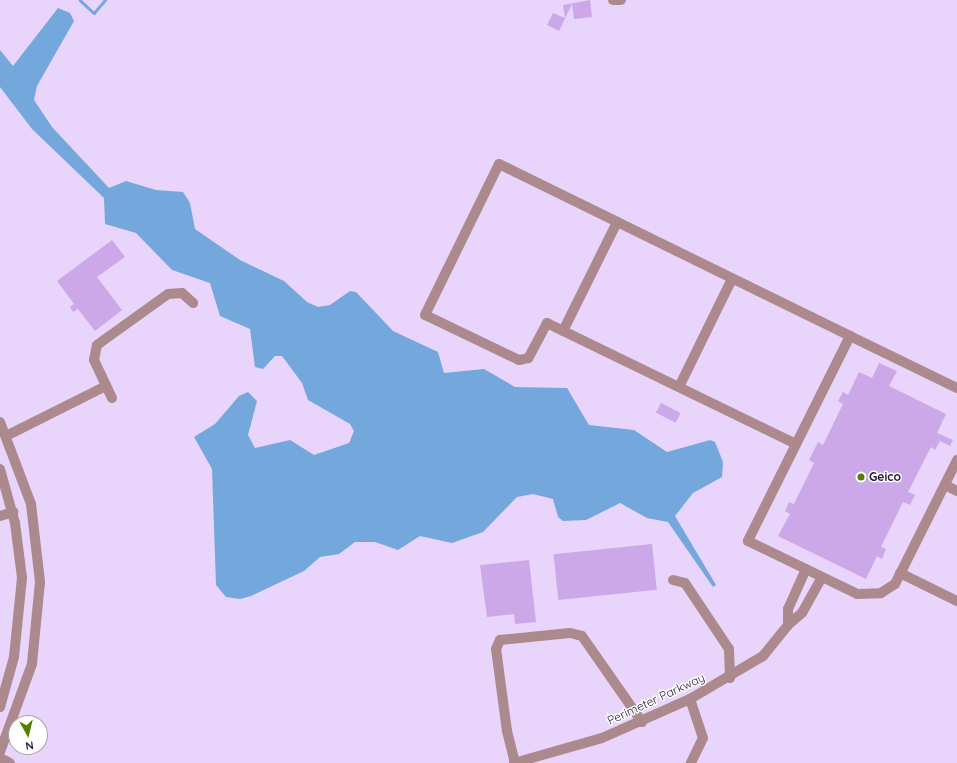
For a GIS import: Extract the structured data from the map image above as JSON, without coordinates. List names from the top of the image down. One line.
{"streets":{"street":["Perimeter Parkway"]},"places":["Geico"],"north":"bottom"}
